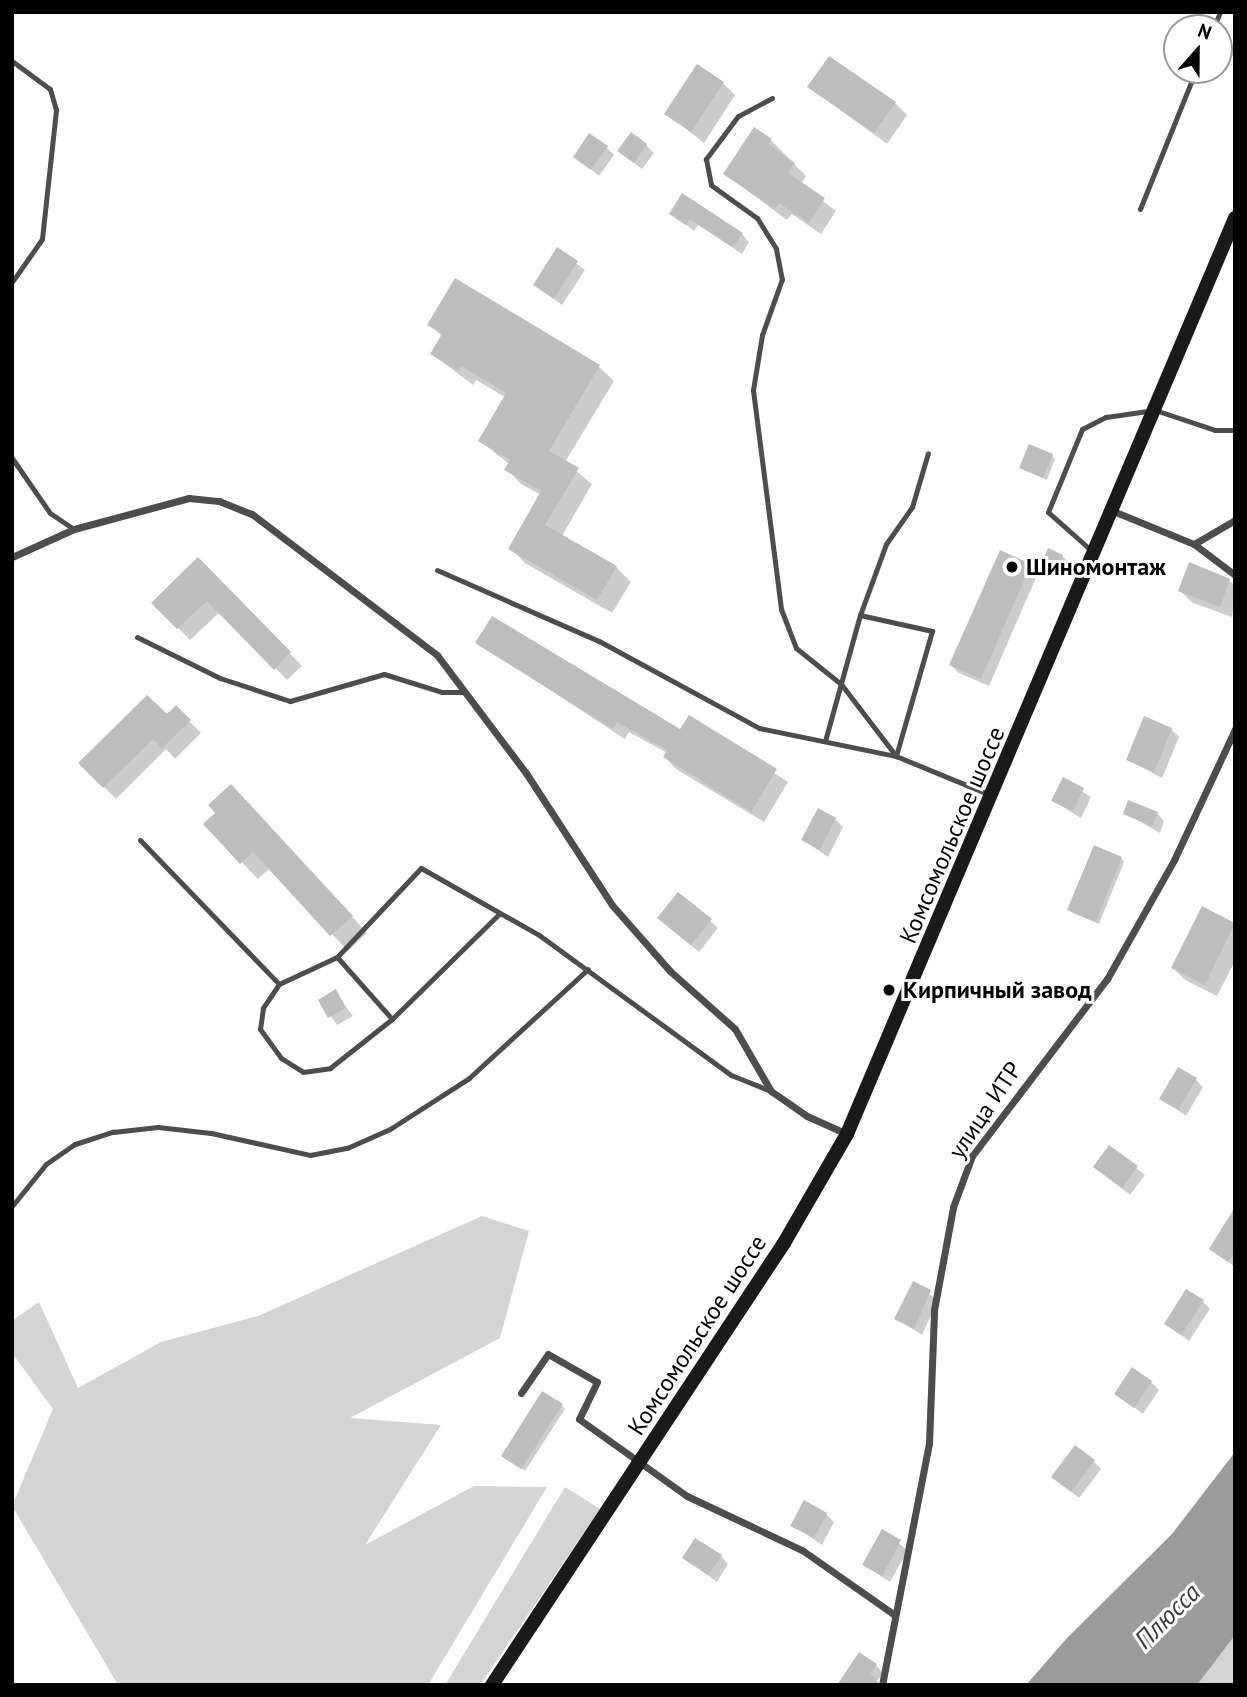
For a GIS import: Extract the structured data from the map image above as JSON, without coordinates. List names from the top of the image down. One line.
{"streets":{"main road":["Комсомольское шоссе"],"street":["улица ИТР"]},"water":["Плюсса"],"places":["Шиномонтаж","Кирпичный завод"],"north":"top"}
